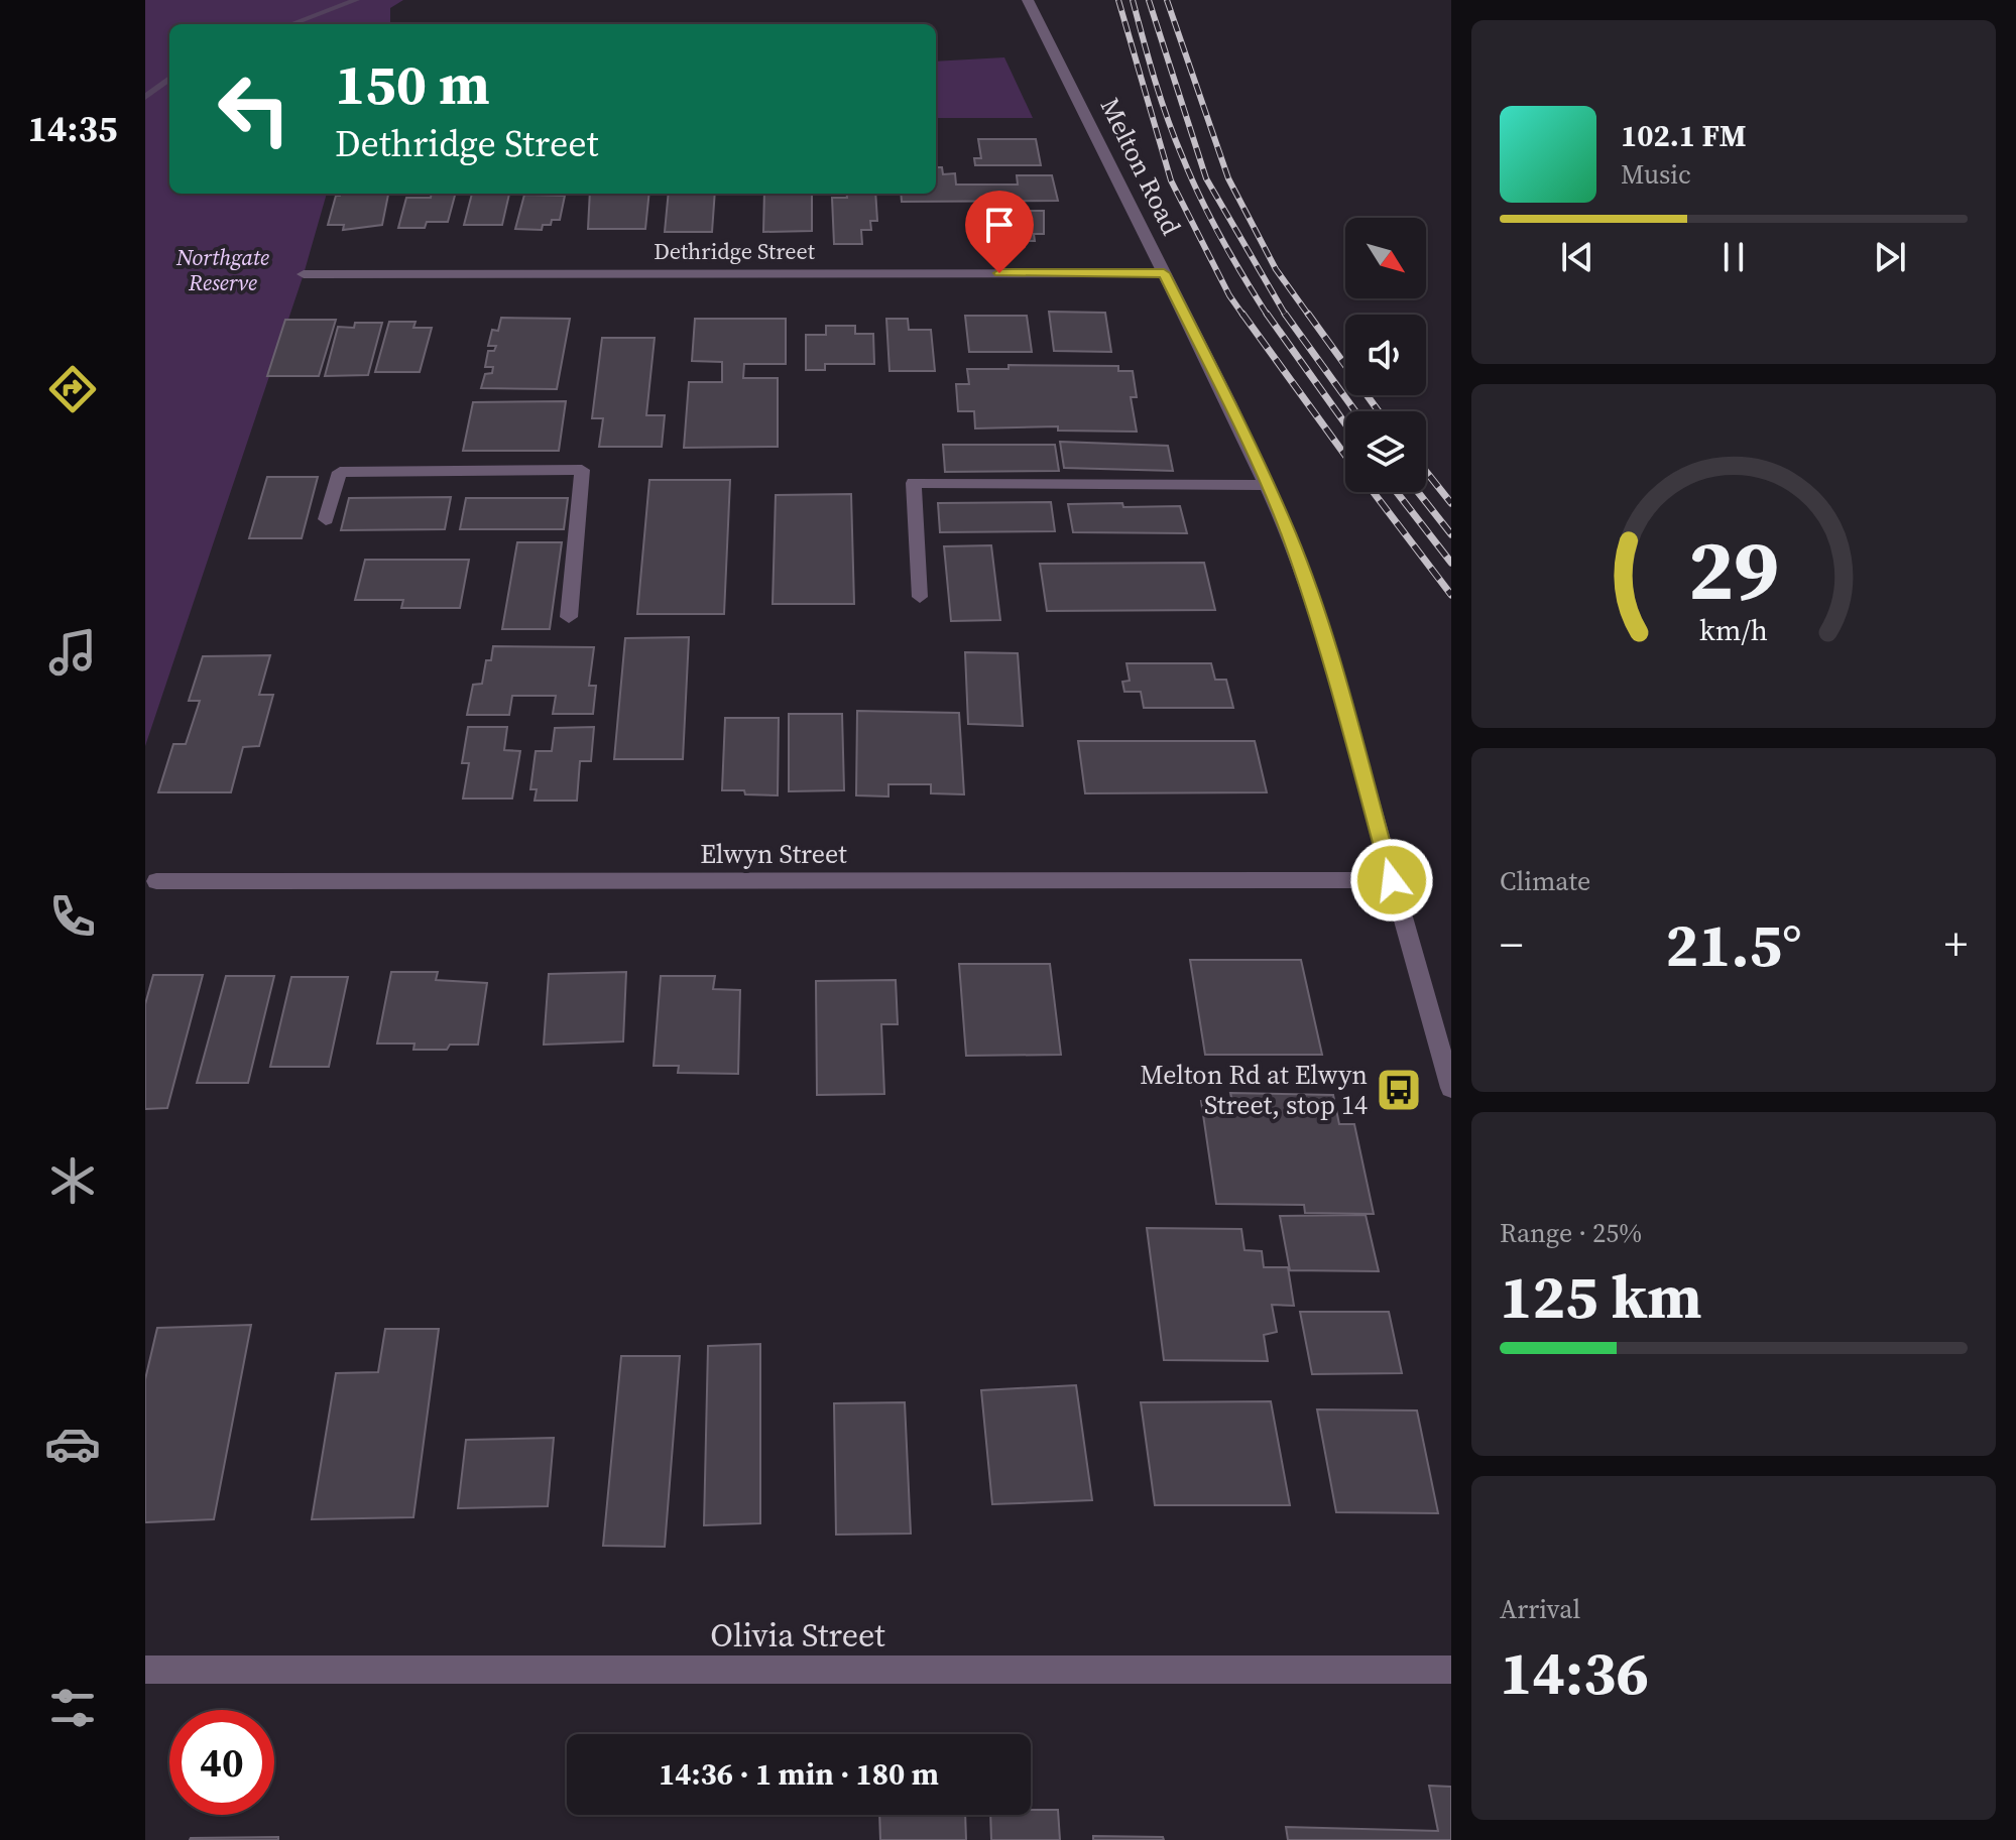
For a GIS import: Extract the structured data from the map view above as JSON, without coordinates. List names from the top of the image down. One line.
{"streets":{"street":["Melton Road","Dethridge Street","Elwyn Street","Olivia Street"]},"crossings":[["Melton Road","Dethridge Street"],["Melton Road","Elwyn Street"]],"parks":["Northgate Reserve"],"places":{"bus stop":["Melton Rd at Elwyn Street, stop 14"]},"north":"bottom right","page":{"tabs":"14:35","turn":["150 m","Dethridge Street"],"song":["102.1 FM","Music"],"tile":["Climate",["Range · 25%","125 km"],["Arrival","14:36"]],"heat":["−","21.5°","+"],"limit":"40","trip":"14:36 · 1 min · 180 m","gauge":["29","km/h"]}}
